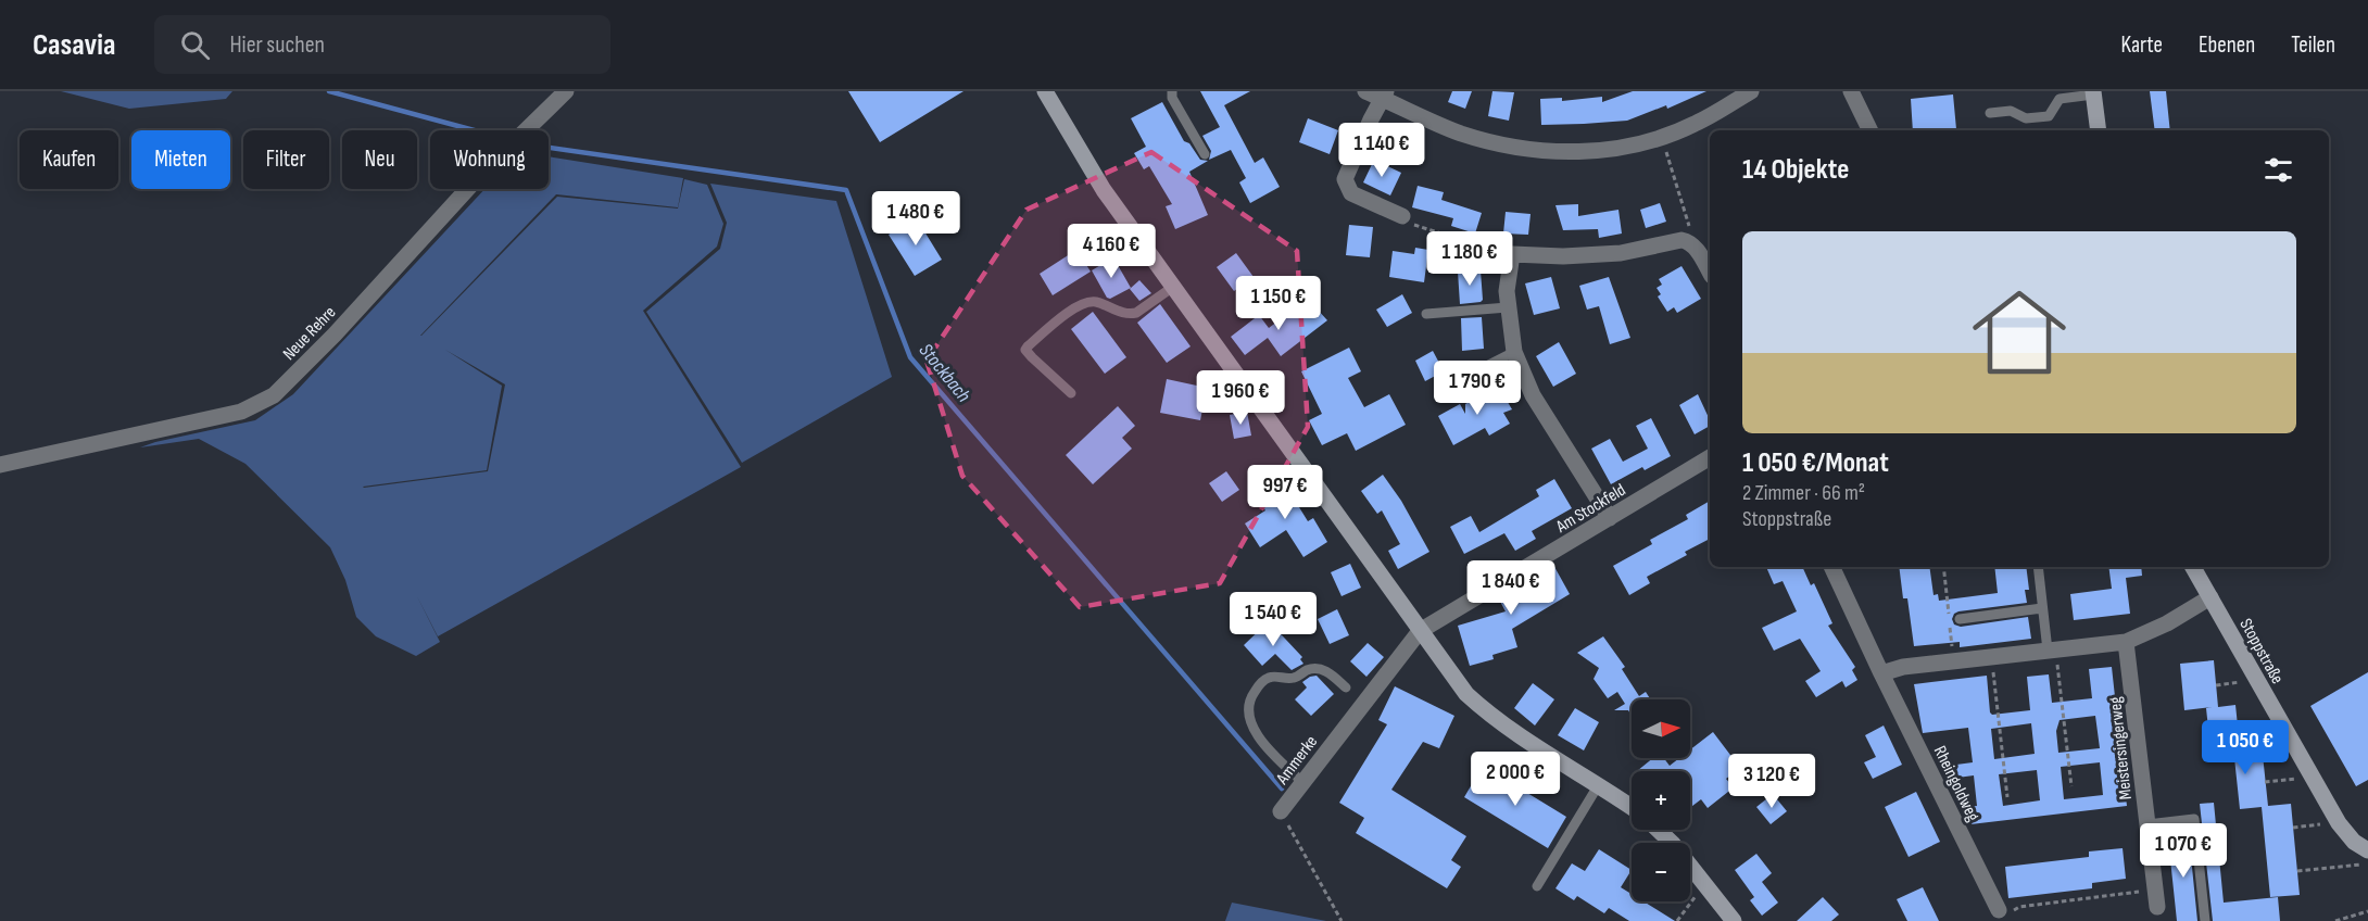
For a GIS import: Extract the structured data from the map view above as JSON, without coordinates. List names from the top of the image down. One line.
{"streets":{"main road":["Stoppstraße"],"street":["Neue Rehre","Am Stockfeld","Meistersingerweg","Ammerke","Rheingoldweg"]},"crossings":[["Am Stockfeld","Ammerke"]],"water":["Stockbach"],"north":"right","page":{"header":"Casavia","search":"Hier suchen","nav":["Karte","Ebenen","Teilen"],"price":["1 140 €","1 480 €","4 160 €","1 180 €","1 150 €","1 790 €","1 960 €","997 €","1 840 €","1 540 €","1 050 €","2 000 €","3 120 €","1 070 €"],"chip":["Kaufen","Mieten","Filter","Neu","Wohnung"],"heading":"14 Objekte","list":[{"name":"1 050 €/Monat","note":"2 Zimmer · 66 m² · Stoppstraße"}],"map_buttons":["+","−"]}}
